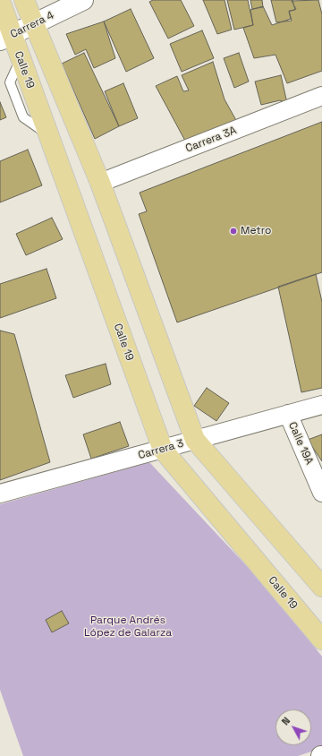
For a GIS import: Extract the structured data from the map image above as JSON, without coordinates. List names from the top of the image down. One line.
{"streets":{"main road":["Calle 19"],"street":["Carrera 4","Carrera 3A","Calle 19A","Carrera 3"]},"crossings":[["Carrera 4","Calle 19"],["Calle 19","Carrera 3"],["Calle 19A","Carrera 3"]],"parks":["Parque Andrés López de Galarza"],"places":["Metro"],"north":"top left"}
